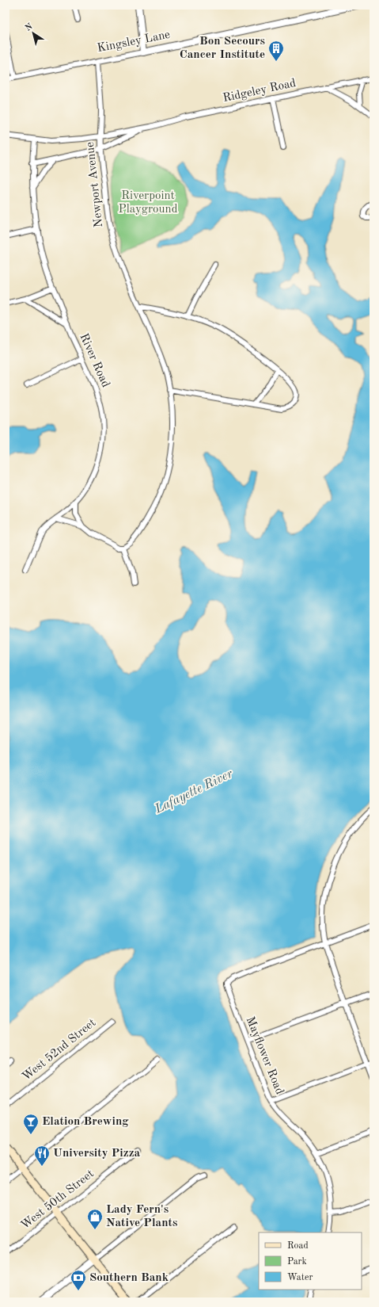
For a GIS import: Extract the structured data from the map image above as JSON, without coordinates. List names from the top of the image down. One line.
{"streets":{"street":["Kingsley Lane","Ridgeley Road","Newport Avenue","River Road","West 52nd Street","Mayflower Road","West 50th Street"]},"crossings":[["Kingsley Lane","Newport Avenue"],["Ridgeley Road","Newport Avenue"],["Ridgeley Road","River Road"]],"water":["Lafayette River"],"parks":["Riverpoint Playground"],"places":{"building":["Bon Secours Cancer Institute"],"bar":["Elation Brewing"],"restaurant":["University Pizza"],"shop":["Lady Fern's Native Plants"],"bank":["Southern Bank"]},"legend":["Road","Park","Water"],"north":"top left"}
